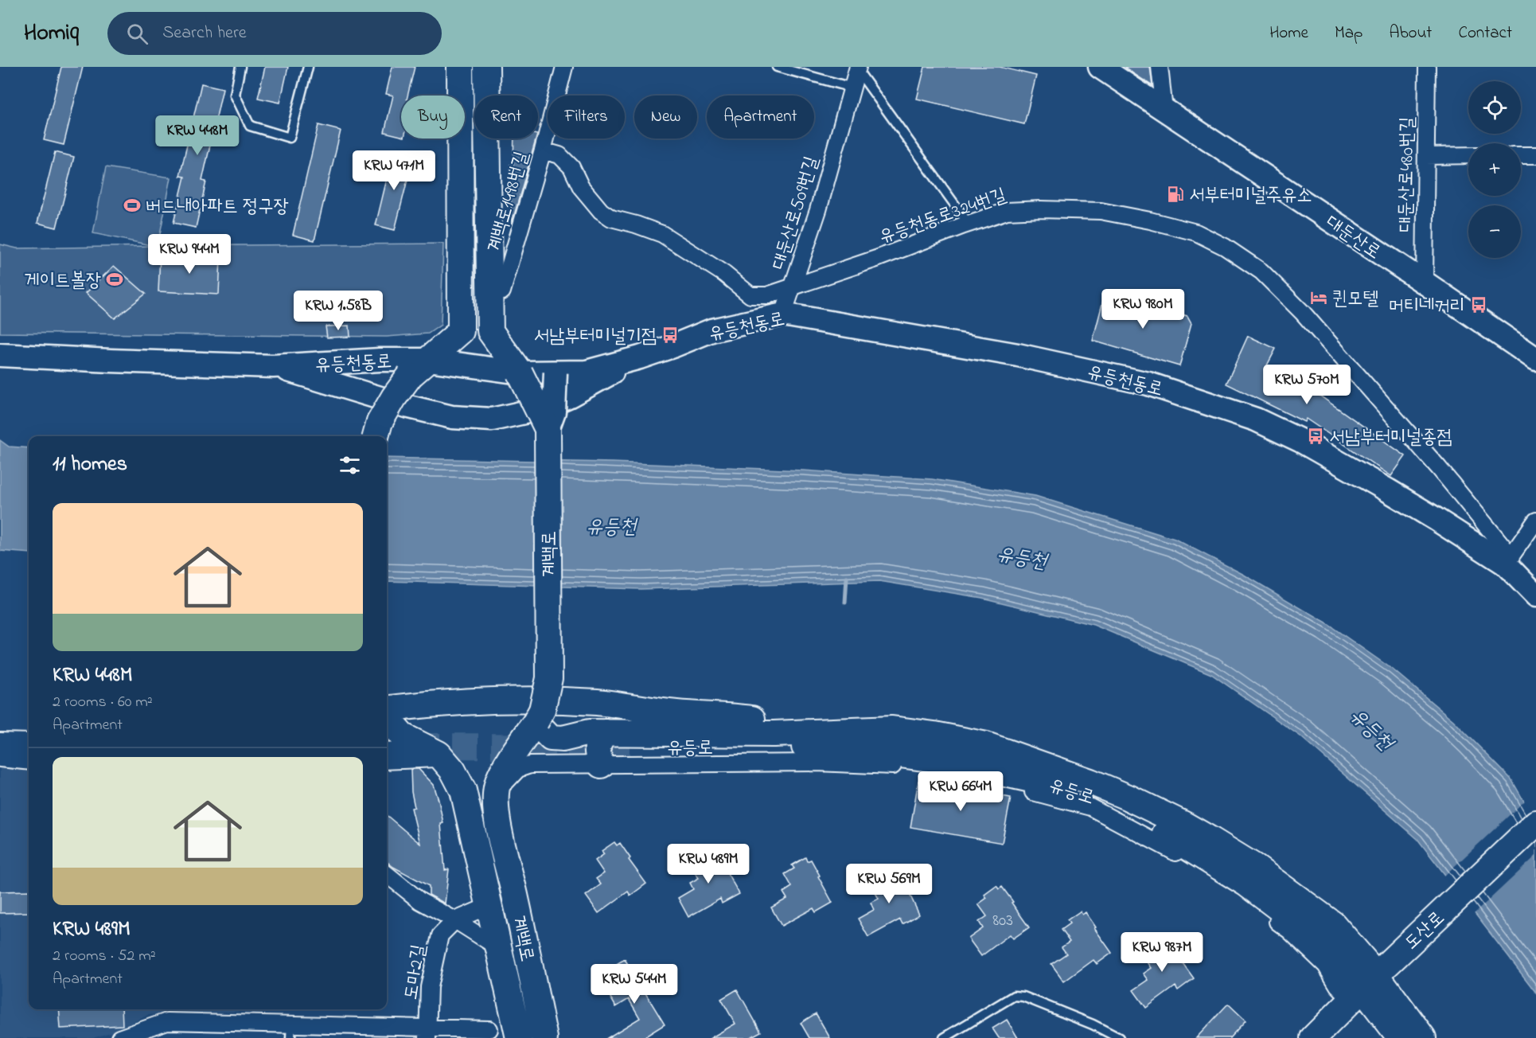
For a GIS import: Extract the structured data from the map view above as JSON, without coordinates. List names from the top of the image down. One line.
{"streets":{"main road":["대둔산로","유등천동로","계백로","유등로","도산로"],"street":["대둔산로480번길","계백로1498번길","대둔산로509번길","유등천동로324번길","도마2길"]},"crossings":[["대둔산로480번길","대둔산로"],["계백로1498번길","유등천동로324번길"],["대둔산로509번길","유등천동로324번길"],["대둔산로509번길","유등천동로"],["유등천동로324번길","유등천동로"],["유등천동로","계백로"],["유등로","도산로"]],"water":["유등천"],"places":{"fuel station":["서부터미널주유소"],"sports":["버드내아파트 정구장","게이트볼장"],"hotel":["퀸모텔"],"bus stop":["머티네거리","서남부터미널기점","서남부터미널종점"]},"house_numbers":["803"],"page":{"header":"Homiq","search":"Search here","nav":["Home","Map","About","Contact"],"map_buttons":["+","−"],"chip":["Buy","Rent","Filters","New","Apartment"],"price":["KRW 448M","KRW 471M","KRW 944M","KRW 980M","KRW 1.58B","KRW 570M","KRW 664M","KRW 489M","KRW 569M","KRW 987M","KRW 544M"],"heading":"11 homes","list":[{"name":"KRW 448M","note":"2 rooms · 60 m² · Apartment"},{"name":"KRW 489M","note":"2 rooms · 52 m² · Apartment"}]}}
